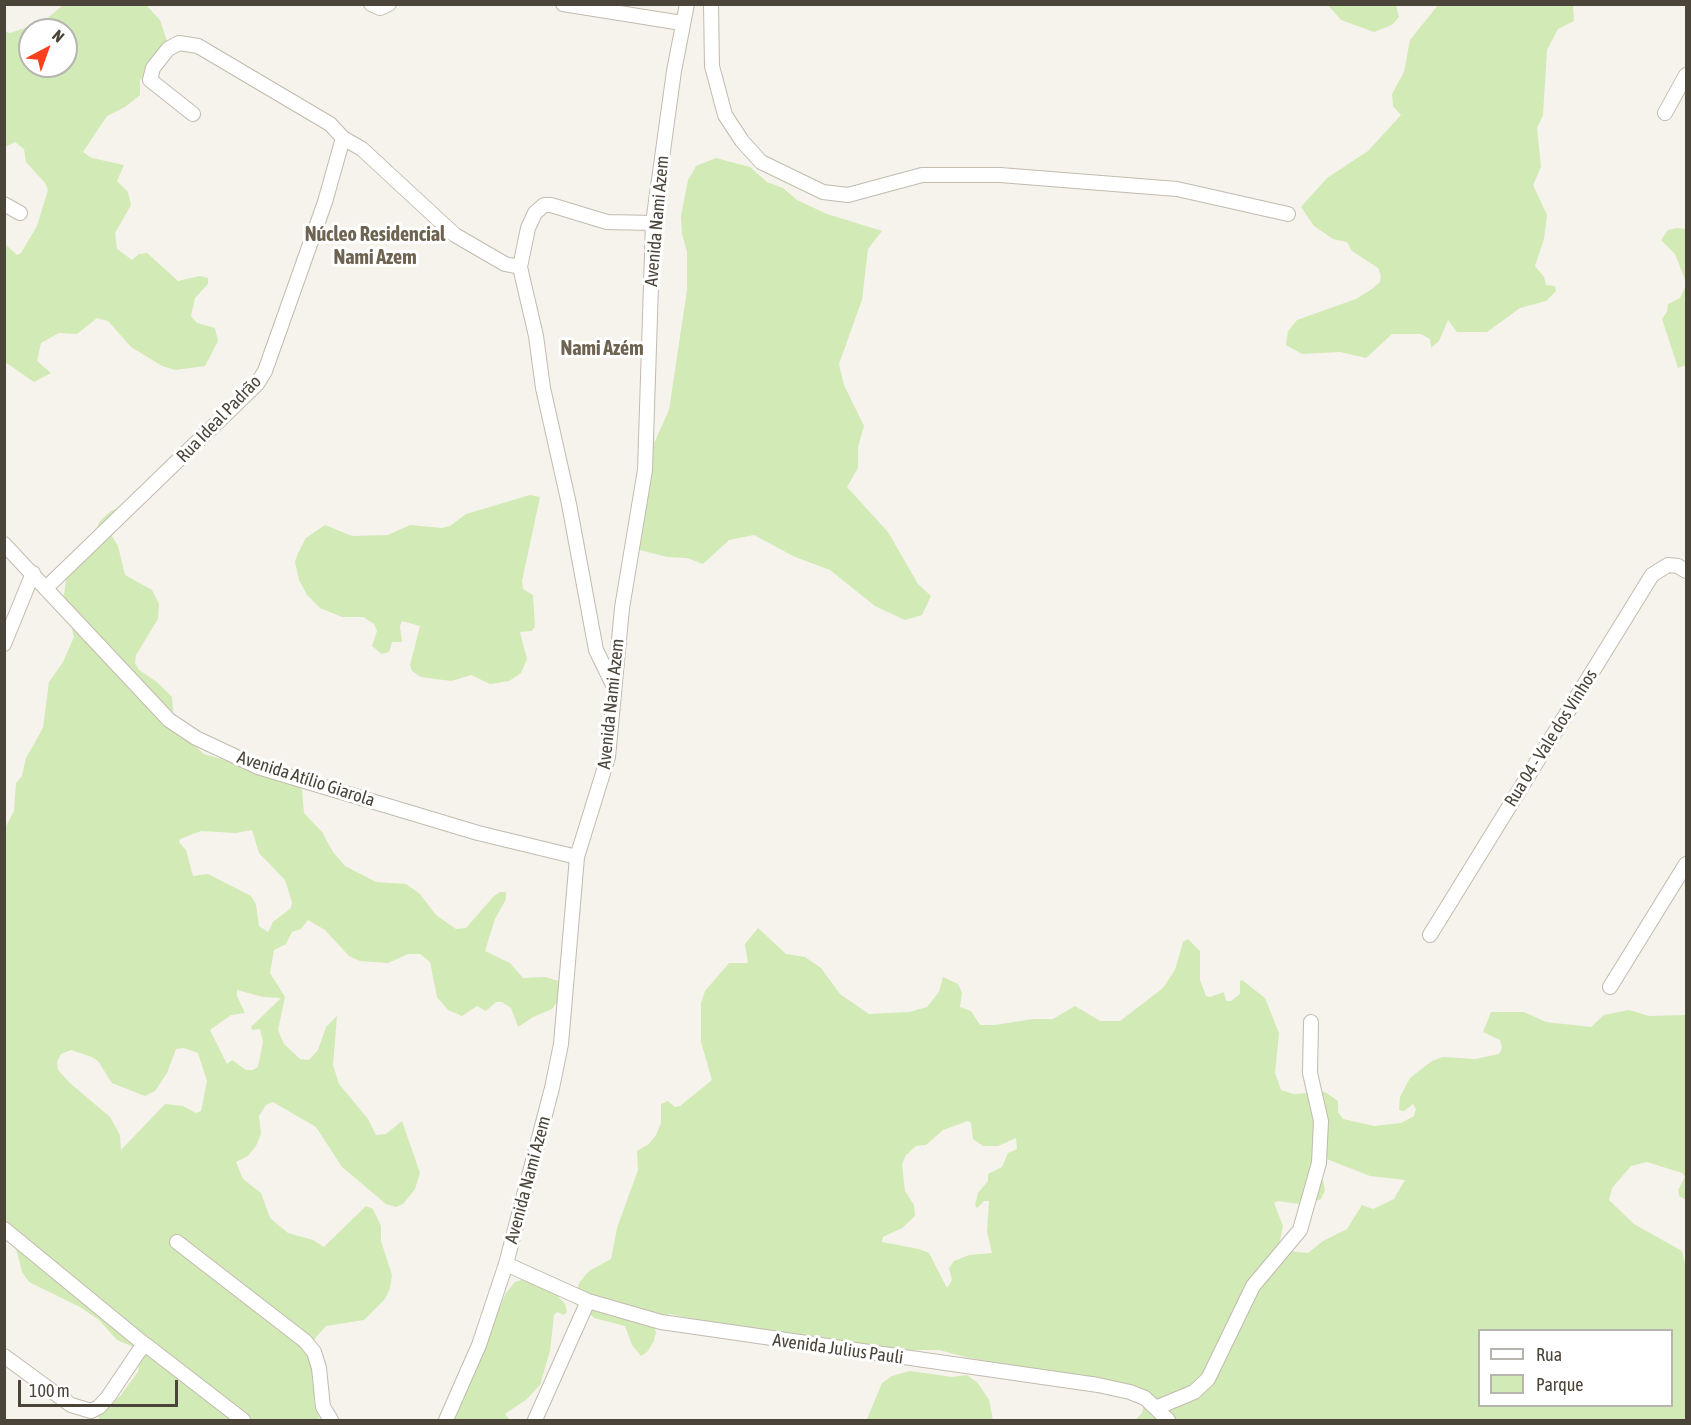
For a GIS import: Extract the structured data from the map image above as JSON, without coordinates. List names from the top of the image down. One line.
{"streets":{"street":["Avenida Nami Azem","Rua Ideal Padrão","Rua 04 - Vale dos Vinhos","Avenida Atílio Giarola","Avenida Julius Pauli"]},"crossings":[["Avenida Nami Azem","Avenida Atílio Giarola"],["Avenida Nami Azem","Avenida Julius Pauli"],["Rua Ideal Padrão","Avenida Atílio Giarola"]],"districts":["Núcleo Residencial Nami Azem","Nami Azém"],"legend":["Rua","Parque"],"scale_bar":"100 m","north":"top right"}
